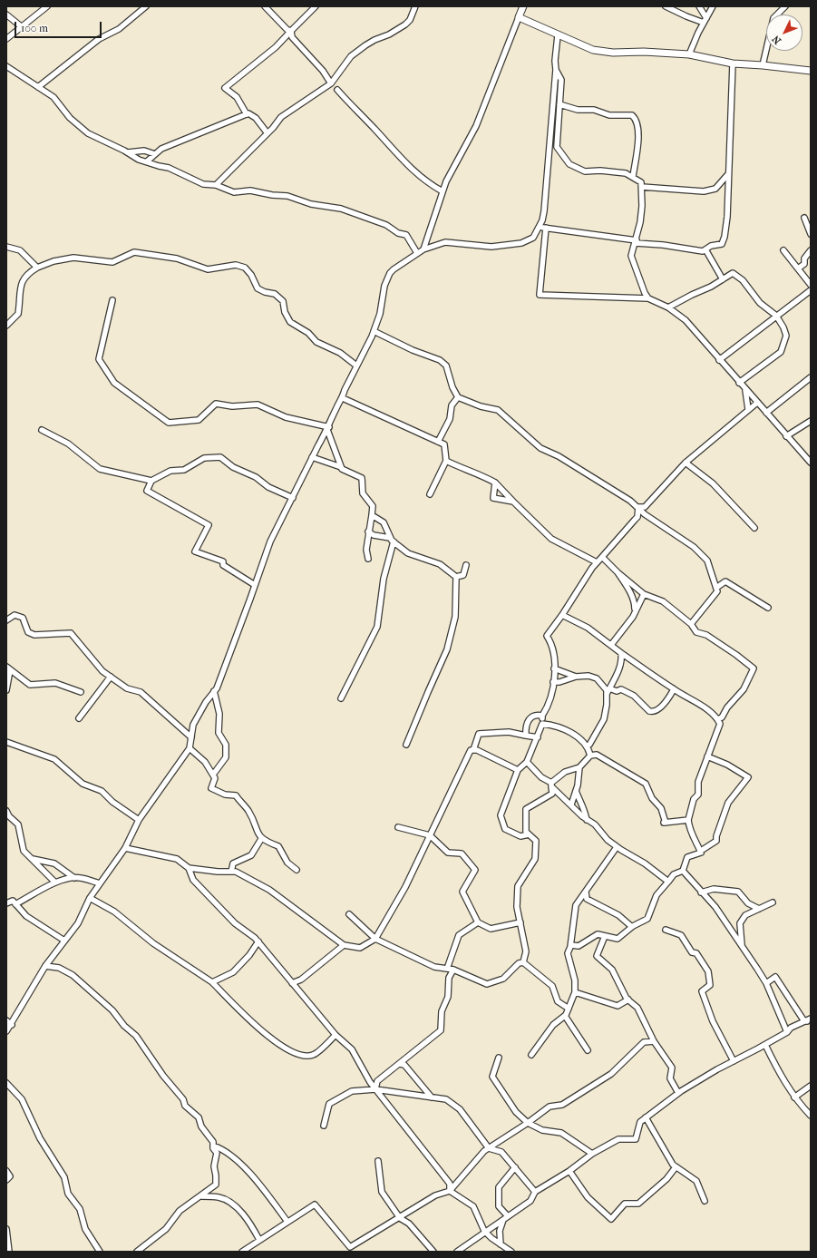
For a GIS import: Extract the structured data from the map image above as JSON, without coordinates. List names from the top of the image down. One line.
{"scale_bar":"100 m","north":"bottom left"}
